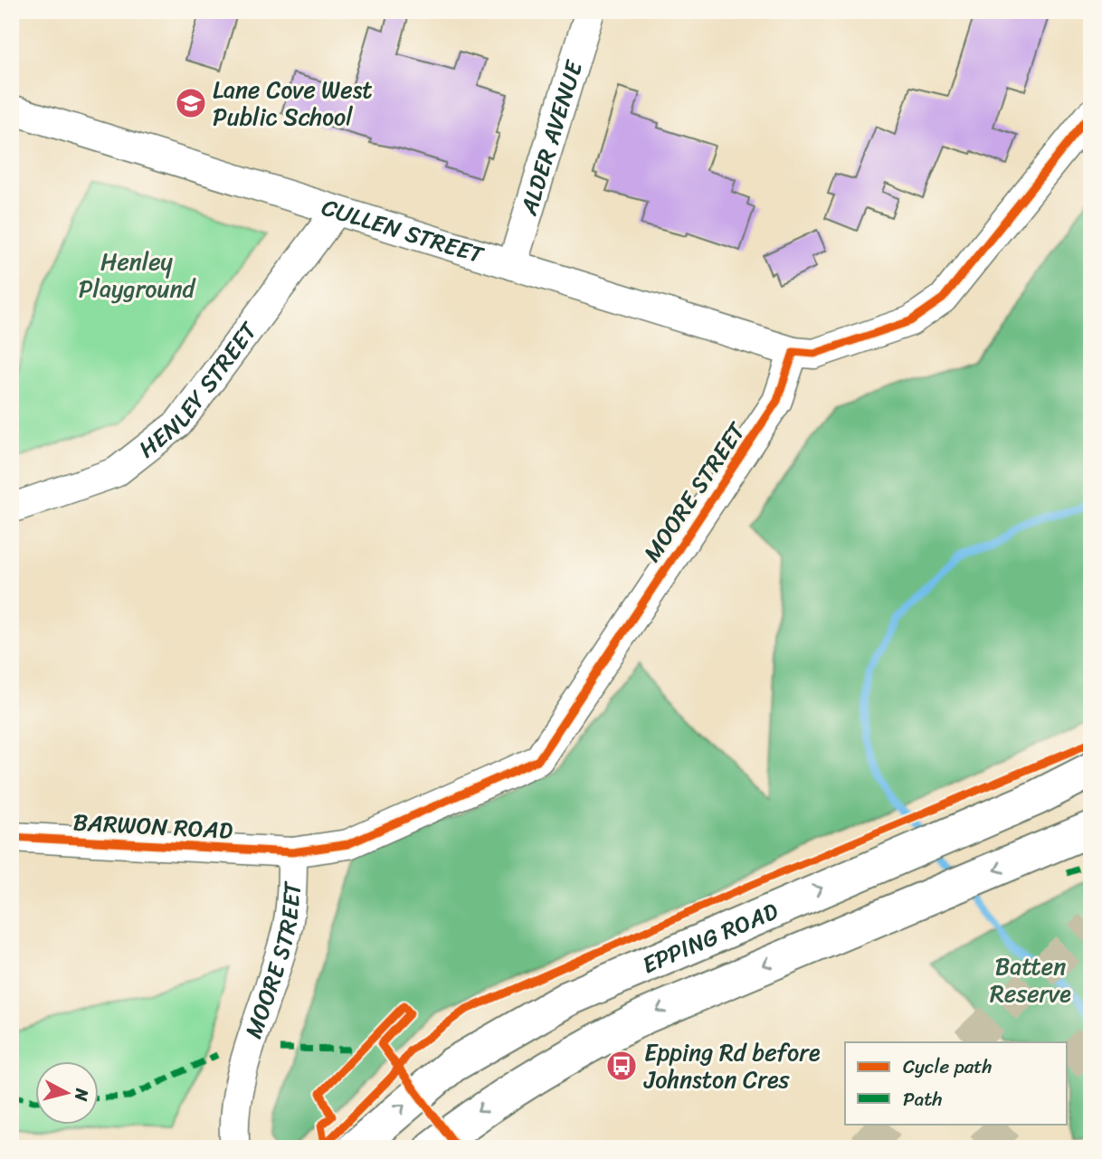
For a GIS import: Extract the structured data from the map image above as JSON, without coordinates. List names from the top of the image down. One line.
{"streets":{"main road":["EPPING ROAD"],"street":["ALDER AVENUE","CULLEN STREET","HENLEY STREET","MOORE STREET","BARWON ROAD"]},"crossings":[["ALDER AVENUE","CULLEN STREET"],["CULLEN STREET","HENLEY STREET"],["CULLEN STREET","MOORE STREET"],["MOORE STREET","BARWON ROAD"]],"parks":["Henley Playground","Batten Reserve"],"places":{"school or university":["Lane Cove West Public School"],"bus stop":["Epping Rd before Johnston Cres"]},"legend":["Cycle path","Path"],"north":"right"}
